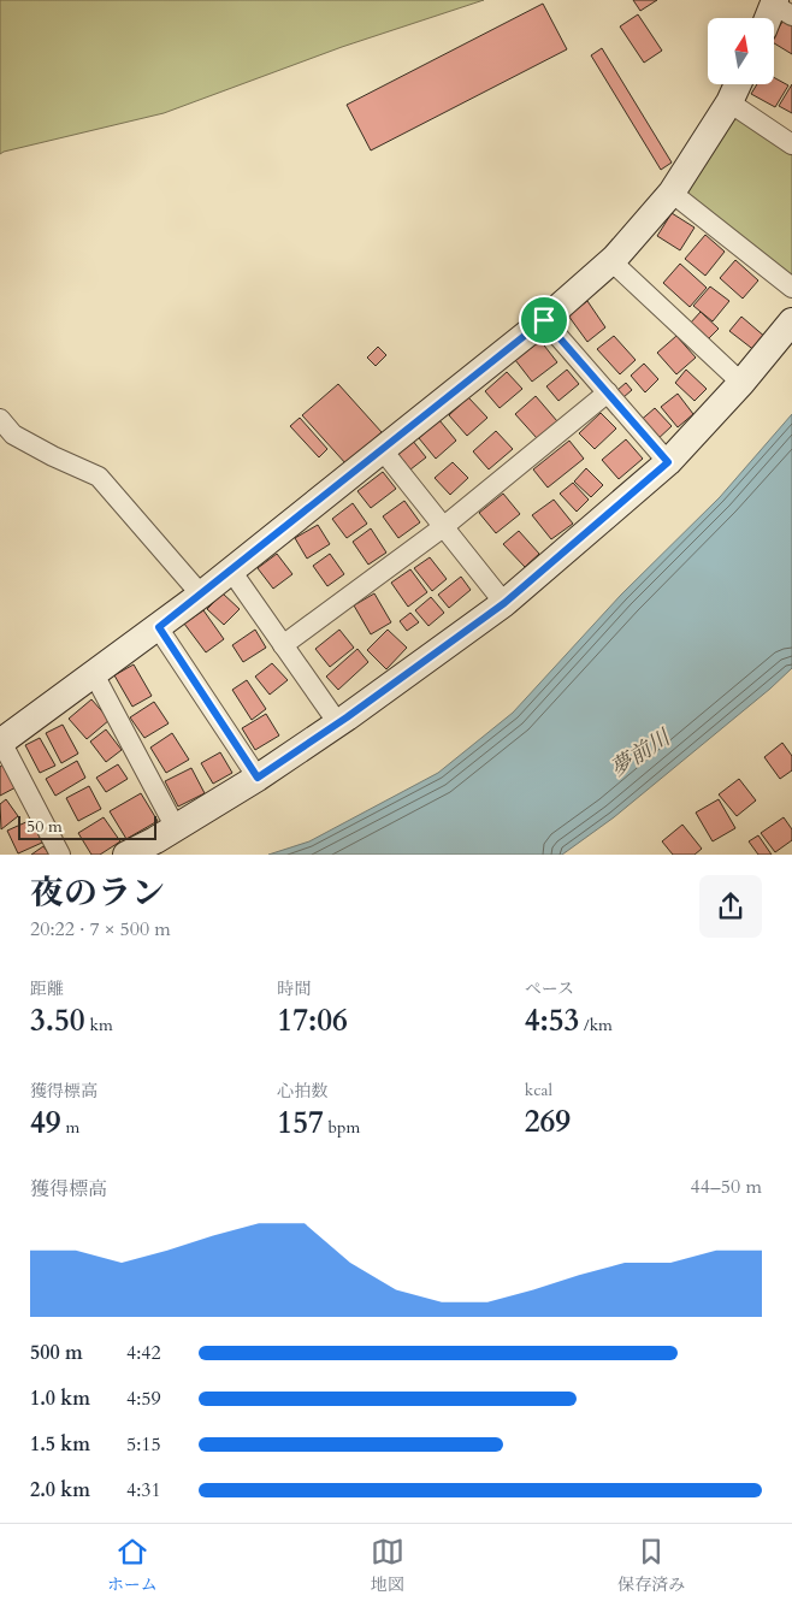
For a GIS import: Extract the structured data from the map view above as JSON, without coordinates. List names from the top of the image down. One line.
{"water":["夢前川"],"scale_bar":"50 m","north":"top","page":{"scale":"50 m","heading":["夜のラン","20:22 · 7 × 500 m"],"stats":[["距離","3.50 km"],["時間","17:06"],["ペース","4:53 /km"],["獲得標高","49 m"],["心拍数","157 bpm"],["kcal","269"]],"chart":["獲得標高","44–50 m"],"list":[{"name":"500 m","note":"4:42"},{"name":"1.0 km","note":"4:59"},{"name":"1.5 km","note":"5:15"},{"name":"2.0 km","note":"4:31"}],"tabs":["ホーム","地図","保存済み"]}}
